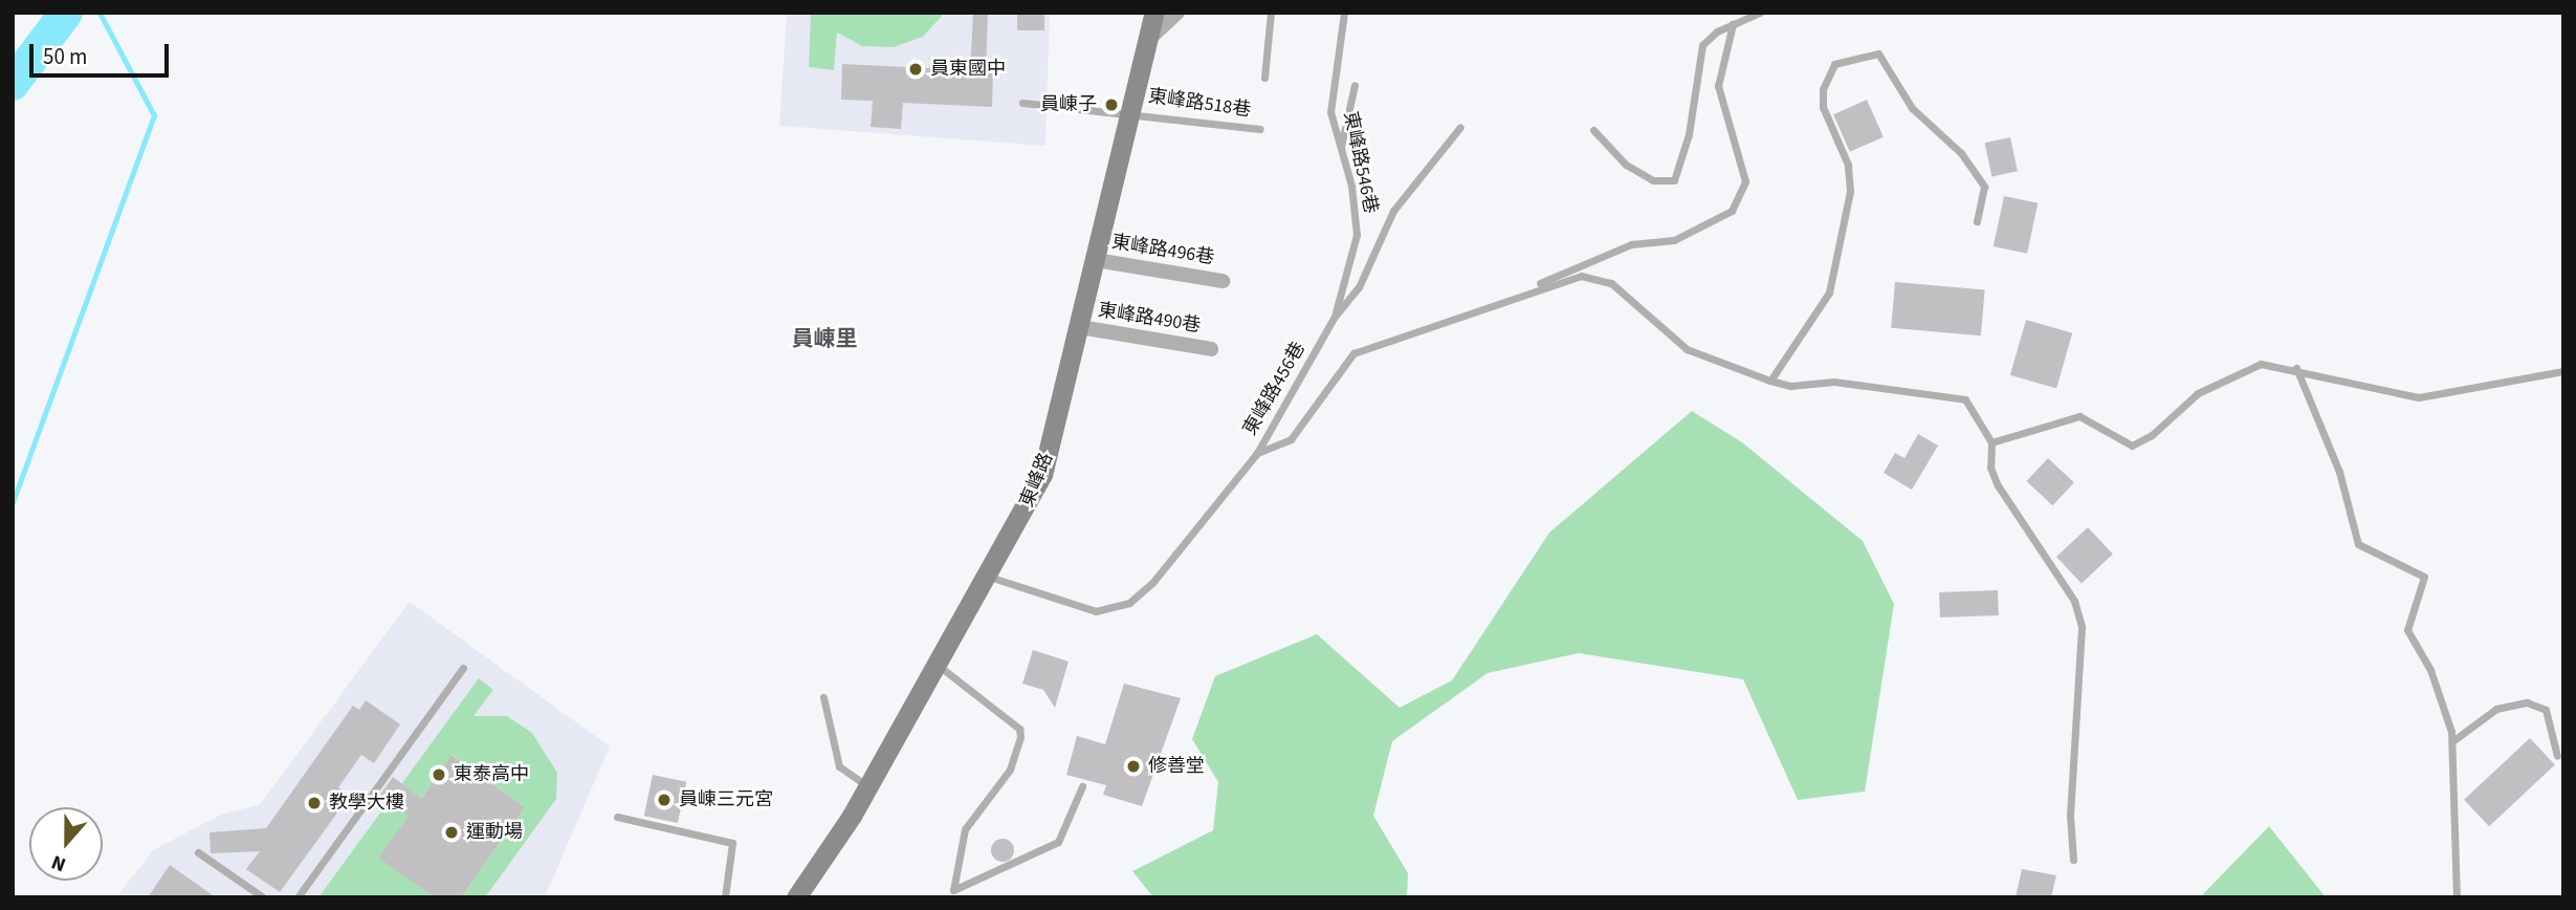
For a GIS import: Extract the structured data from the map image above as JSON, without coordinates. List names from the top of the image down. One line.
{"streets":{"main road":["東峰路"],"street":["東峰路496巷","東峰路490巷"],"lane":["東峰路518巷","東峰路546巷","東峰路456巷"]},"crossings":[["東峰路518巷","東峰路"],["東峰路546巷","東峰路456巷"],["東峰路496巷","東峰路"],["東峰路490巷","東峰路"],["東峰路456巷","東峰路"]],"districts":["員崠里"],"places":["員東國中","員崠子","修善堂","東泰高中","員崠三元宮","教學大樓","運動場"],"scale_bar":"50 m","north":"bottom"}
